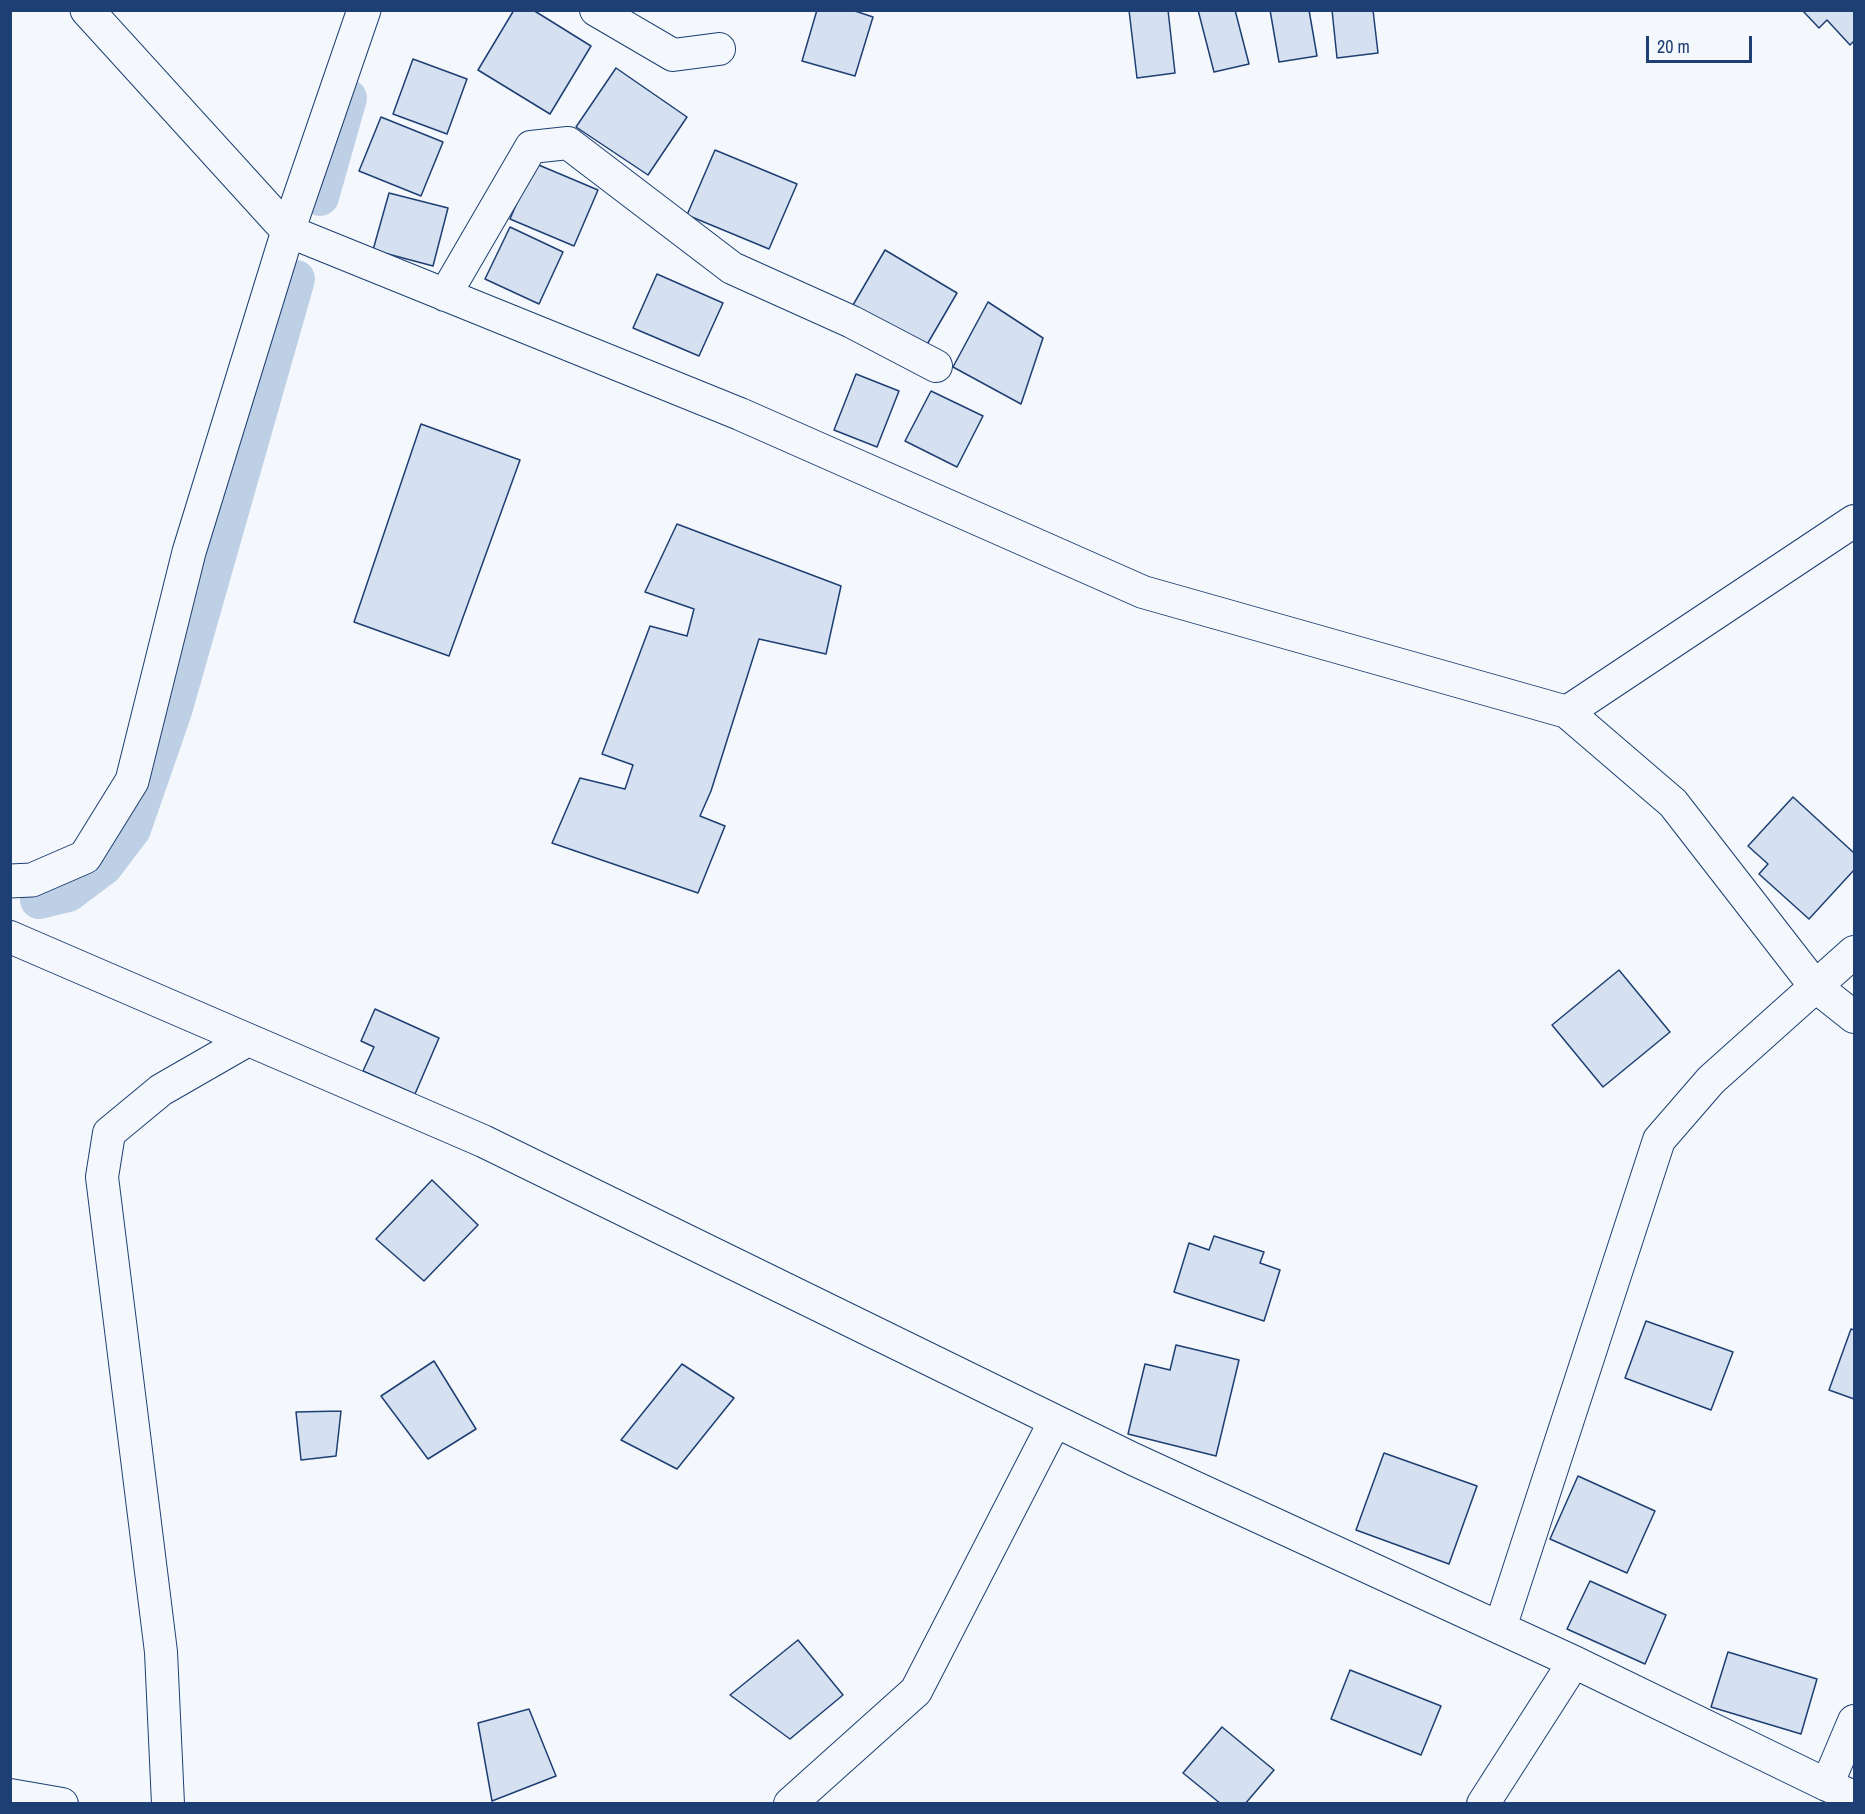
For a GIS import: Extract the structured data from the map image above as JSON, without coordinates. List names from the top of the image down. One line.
{"scale_bar":"20 m"}
